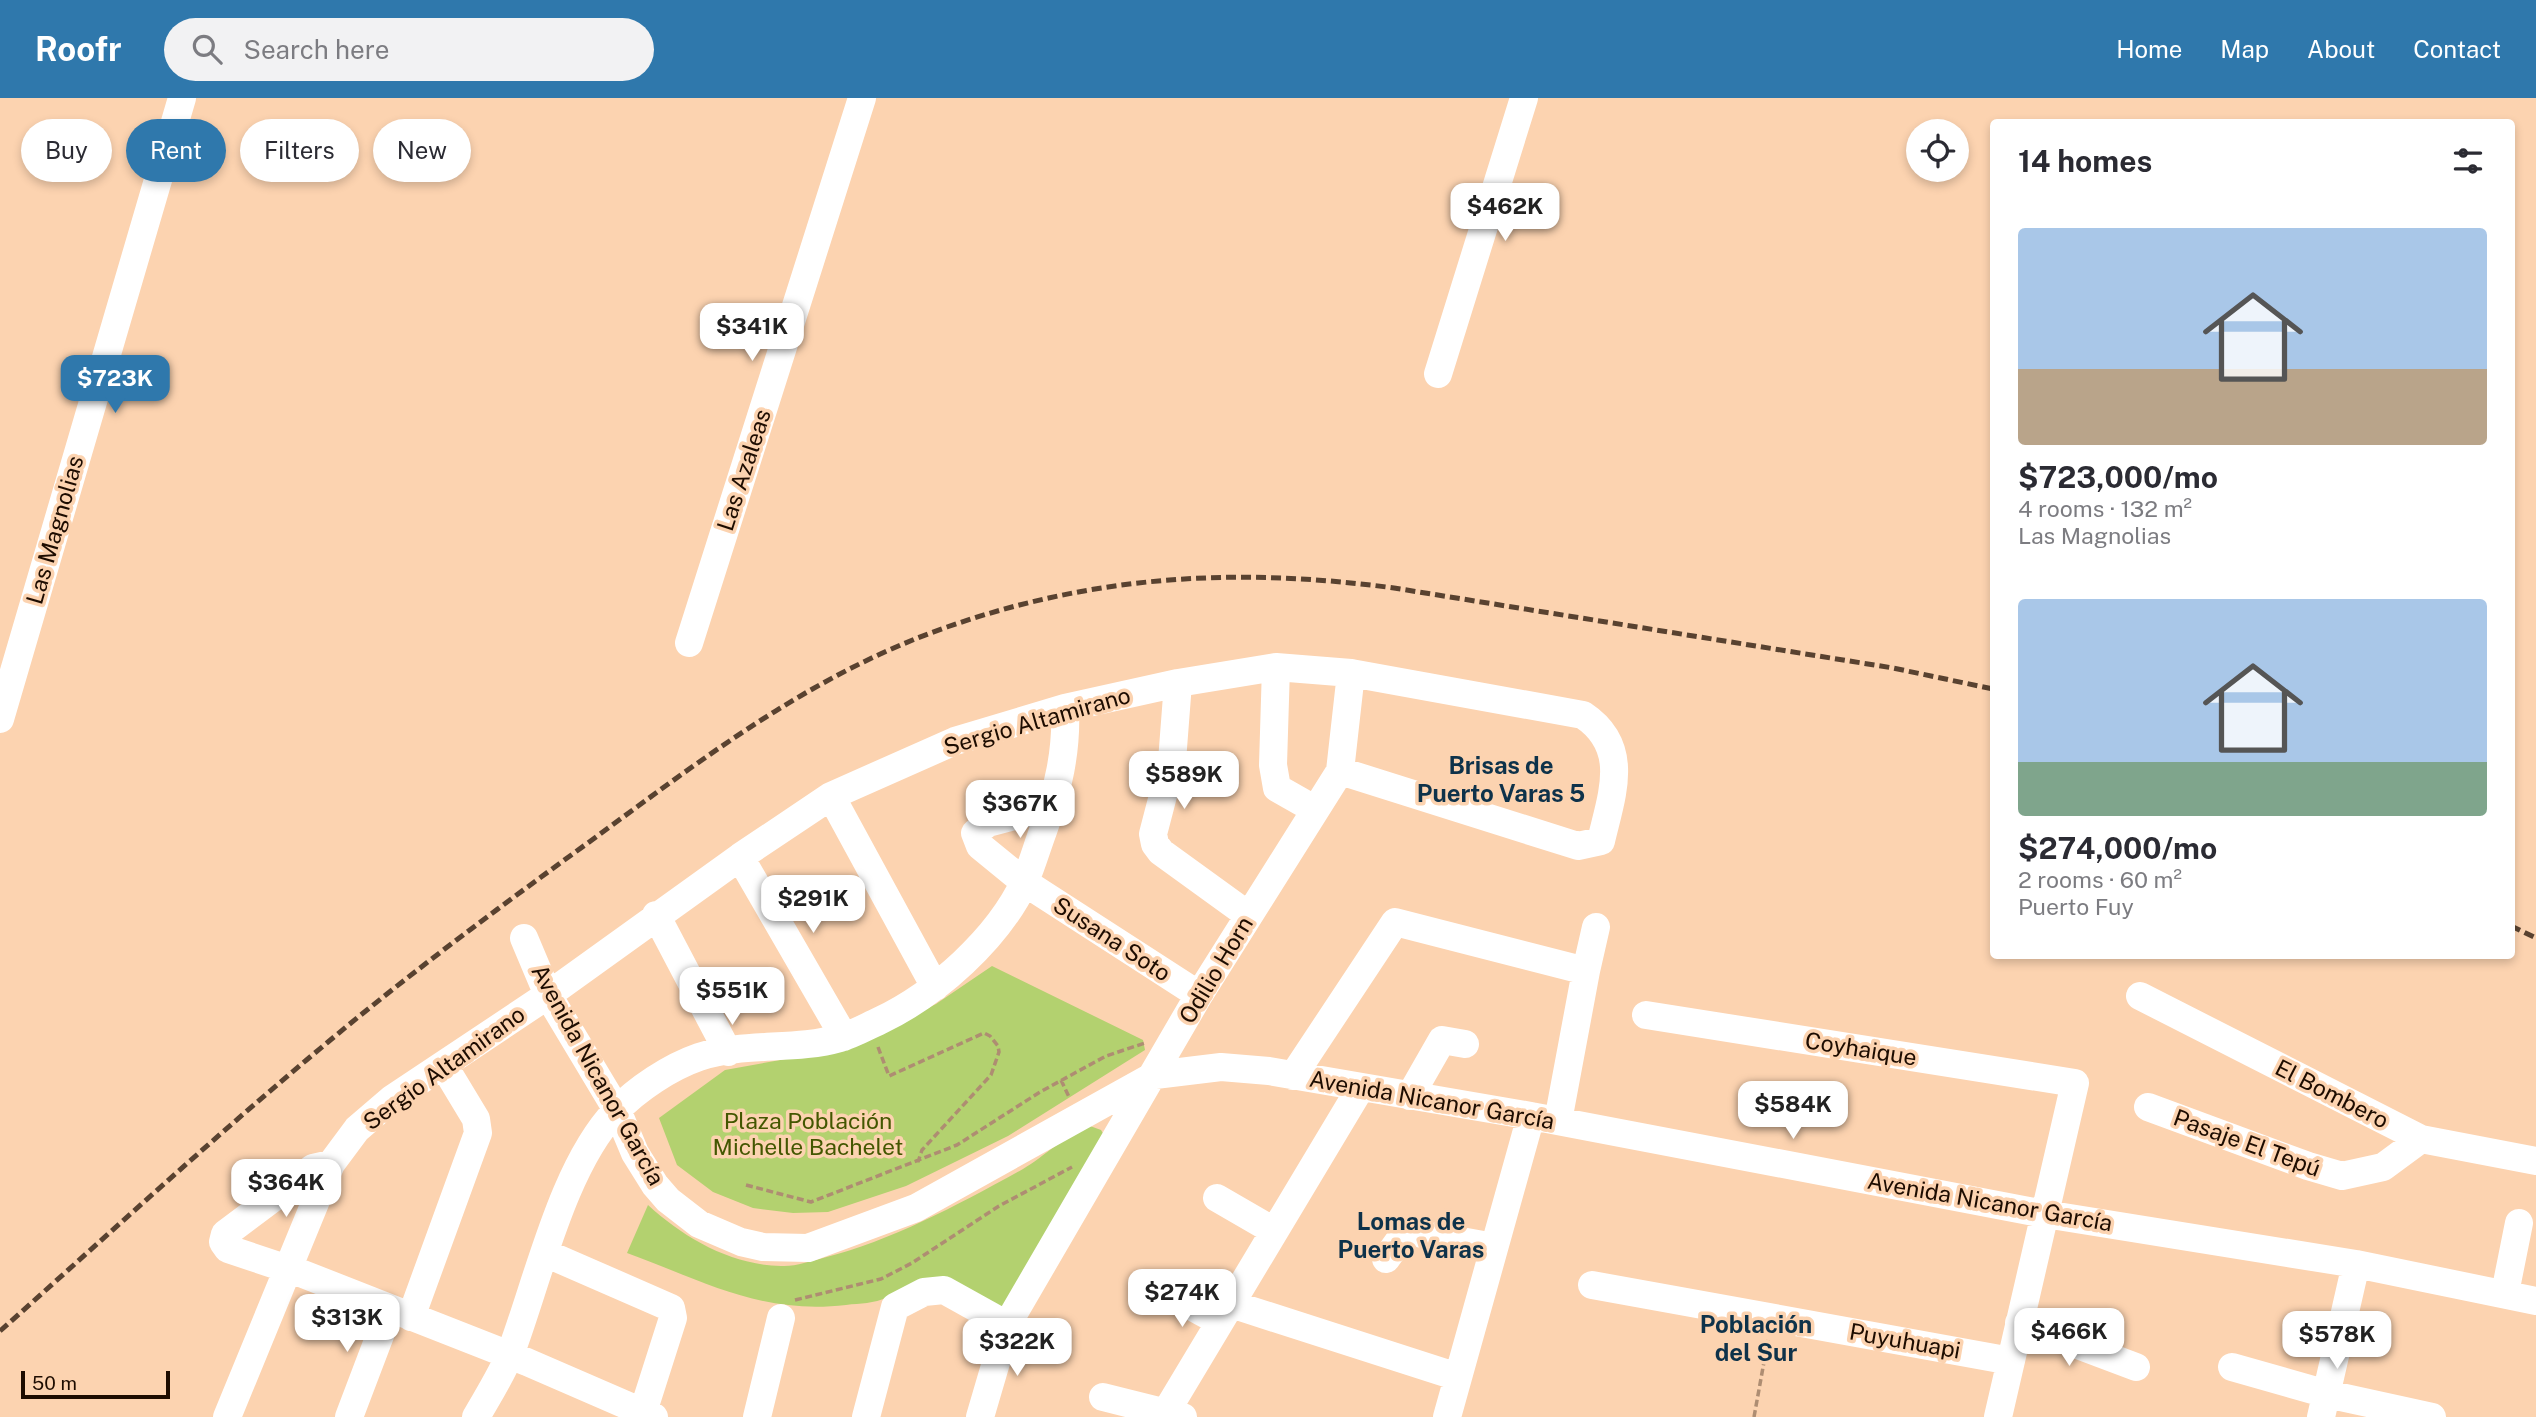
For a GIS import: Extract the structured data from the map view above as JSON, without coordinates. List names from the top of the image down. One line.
{"streets":{"street":["Las Azaleas","Las Magnolias","Sergio Altamirano","Susana Soto","Odilio Horn","Coyhaique","Avenida Nicanor García","El Bombero","Pasaje El Tepú","Puyuhuapi"]},"crossings":[["Sergio Altamirano","Odilio Horn"],["Sergio Altamirano","Avenida Nicanor García"],["Susana Soto","Odilio Horn"],["Odilio Horn","Avenida Nicanor García"],["Coyhaique","Avenida Nicanor García"],["El Bombero","Pasaje El Tepú"]],"districts":["Brisas de Puerto Varas 5","Lomas de Puerto Varas","Población del Sur"],"parks":["Plaza Población Michelle Bachelet"],"scale_bar":"50 m","page":{"header":"Roofr","search":"Search here","nav":["Home","Map","About","Contact"],"chip":["Buy","Rent","Filters","New"],"heading":"14 homes","price":["$462K","$341K","$723K","$589K","$367K","$291K","$551K","$584K","$364K","$274K","$313K","$466K","$578K","$322K"],"list":[{"name":"$723,000/mo","note":"4 rooms · 132 m² · Las Magnolias"},{"name":"$274,000/mo","note":"2 rooms · 60 m² · Puerto Fuy"}],"scale":"50 m"}}
